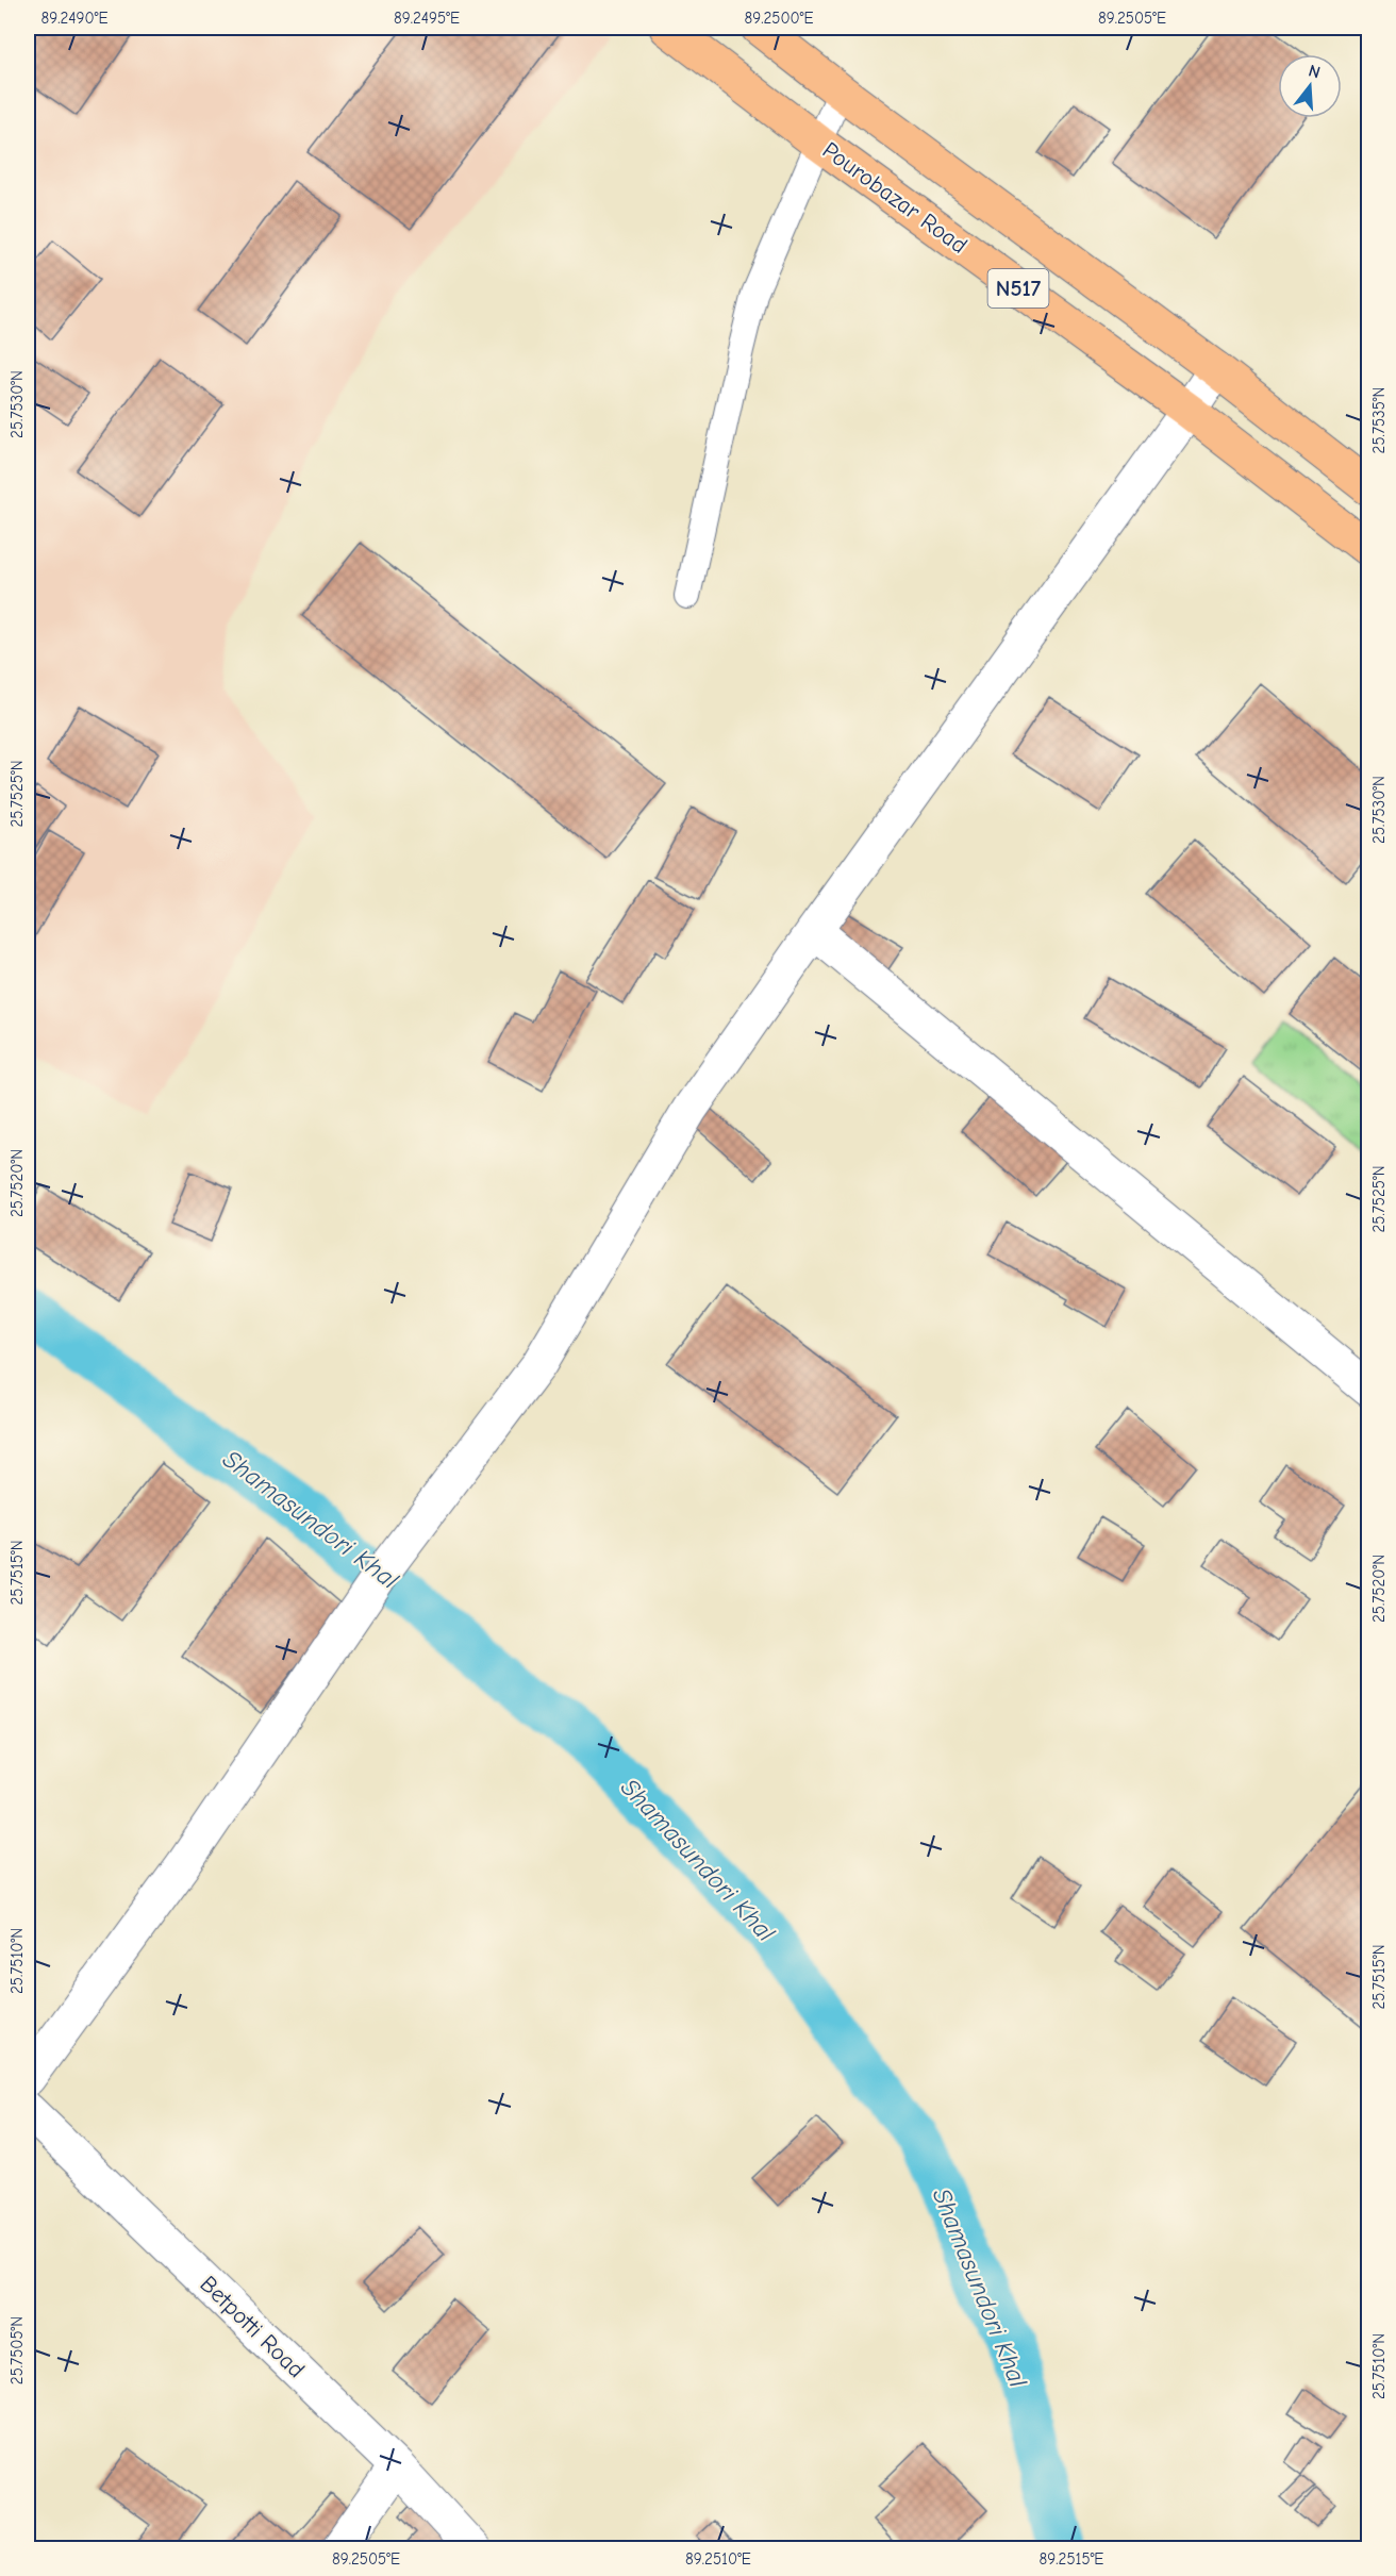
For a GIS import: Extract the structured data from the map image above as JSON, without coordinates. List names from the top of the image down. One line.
{"streets":{"highway":["Pourobazar Road","N517"],"street":["Betpotti Road"]},"water":["Shamasundori Khal"],"north":"top","coordinates":["89.2490°E","89.2495°E","89.2500°E","89.2505°E","25.7530°N","25.7535°N","25.7525°N","25.7520°N","25.7515°N","25.7510°N","25.7505°N","89.2510°E","89.2515°E"]}
